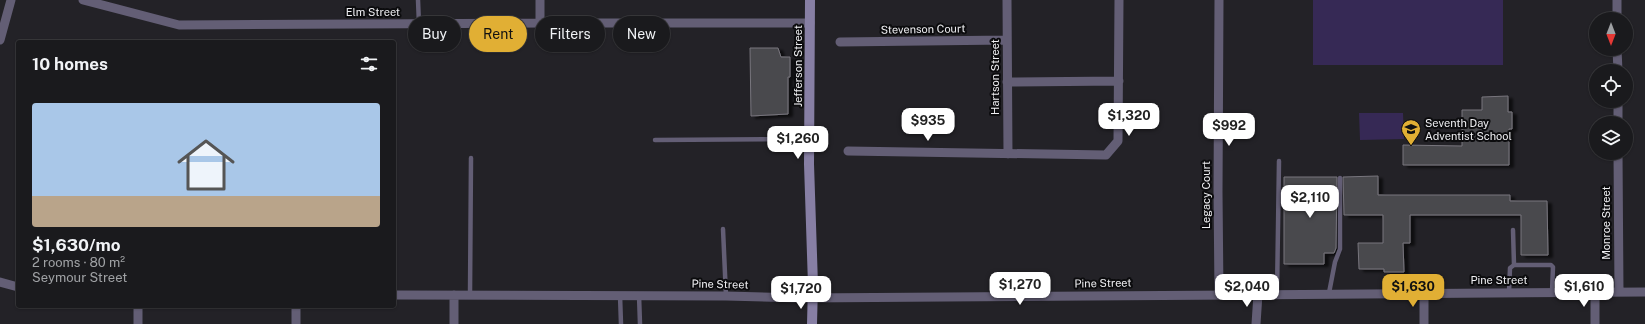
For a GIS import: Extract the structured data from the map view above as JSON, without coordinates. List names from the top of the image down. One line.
{"streets":{"main road":["Jefferson Street"],"street":["Elm Street","Stevenson Court","Hartson Street","Legacy Court","Monroe Street","Pine Street"]},"crossings":[["Elm Street","Jefferson Street"],["Stevenson Court","Hartson Street"],["Jefferson Street","Pine Street"],["Legacy Court","Pine Street"],["Monroe Street","Pine Street"]],"places":{"school or university":["Seventh Day Adventist School"]},"north":"bottom","page":{"chip":["Buy","Rent","Filters","New"],"heading":"10 homes","list":[{"name":"$1,630/mo","note":"2 rooms · 80 m² · Seymour Street"}],"price":["$1,320","$935","$992","$1,260","$2,110","$1,270","$2,040","$1,630","$1,610","$1,720"]}}
